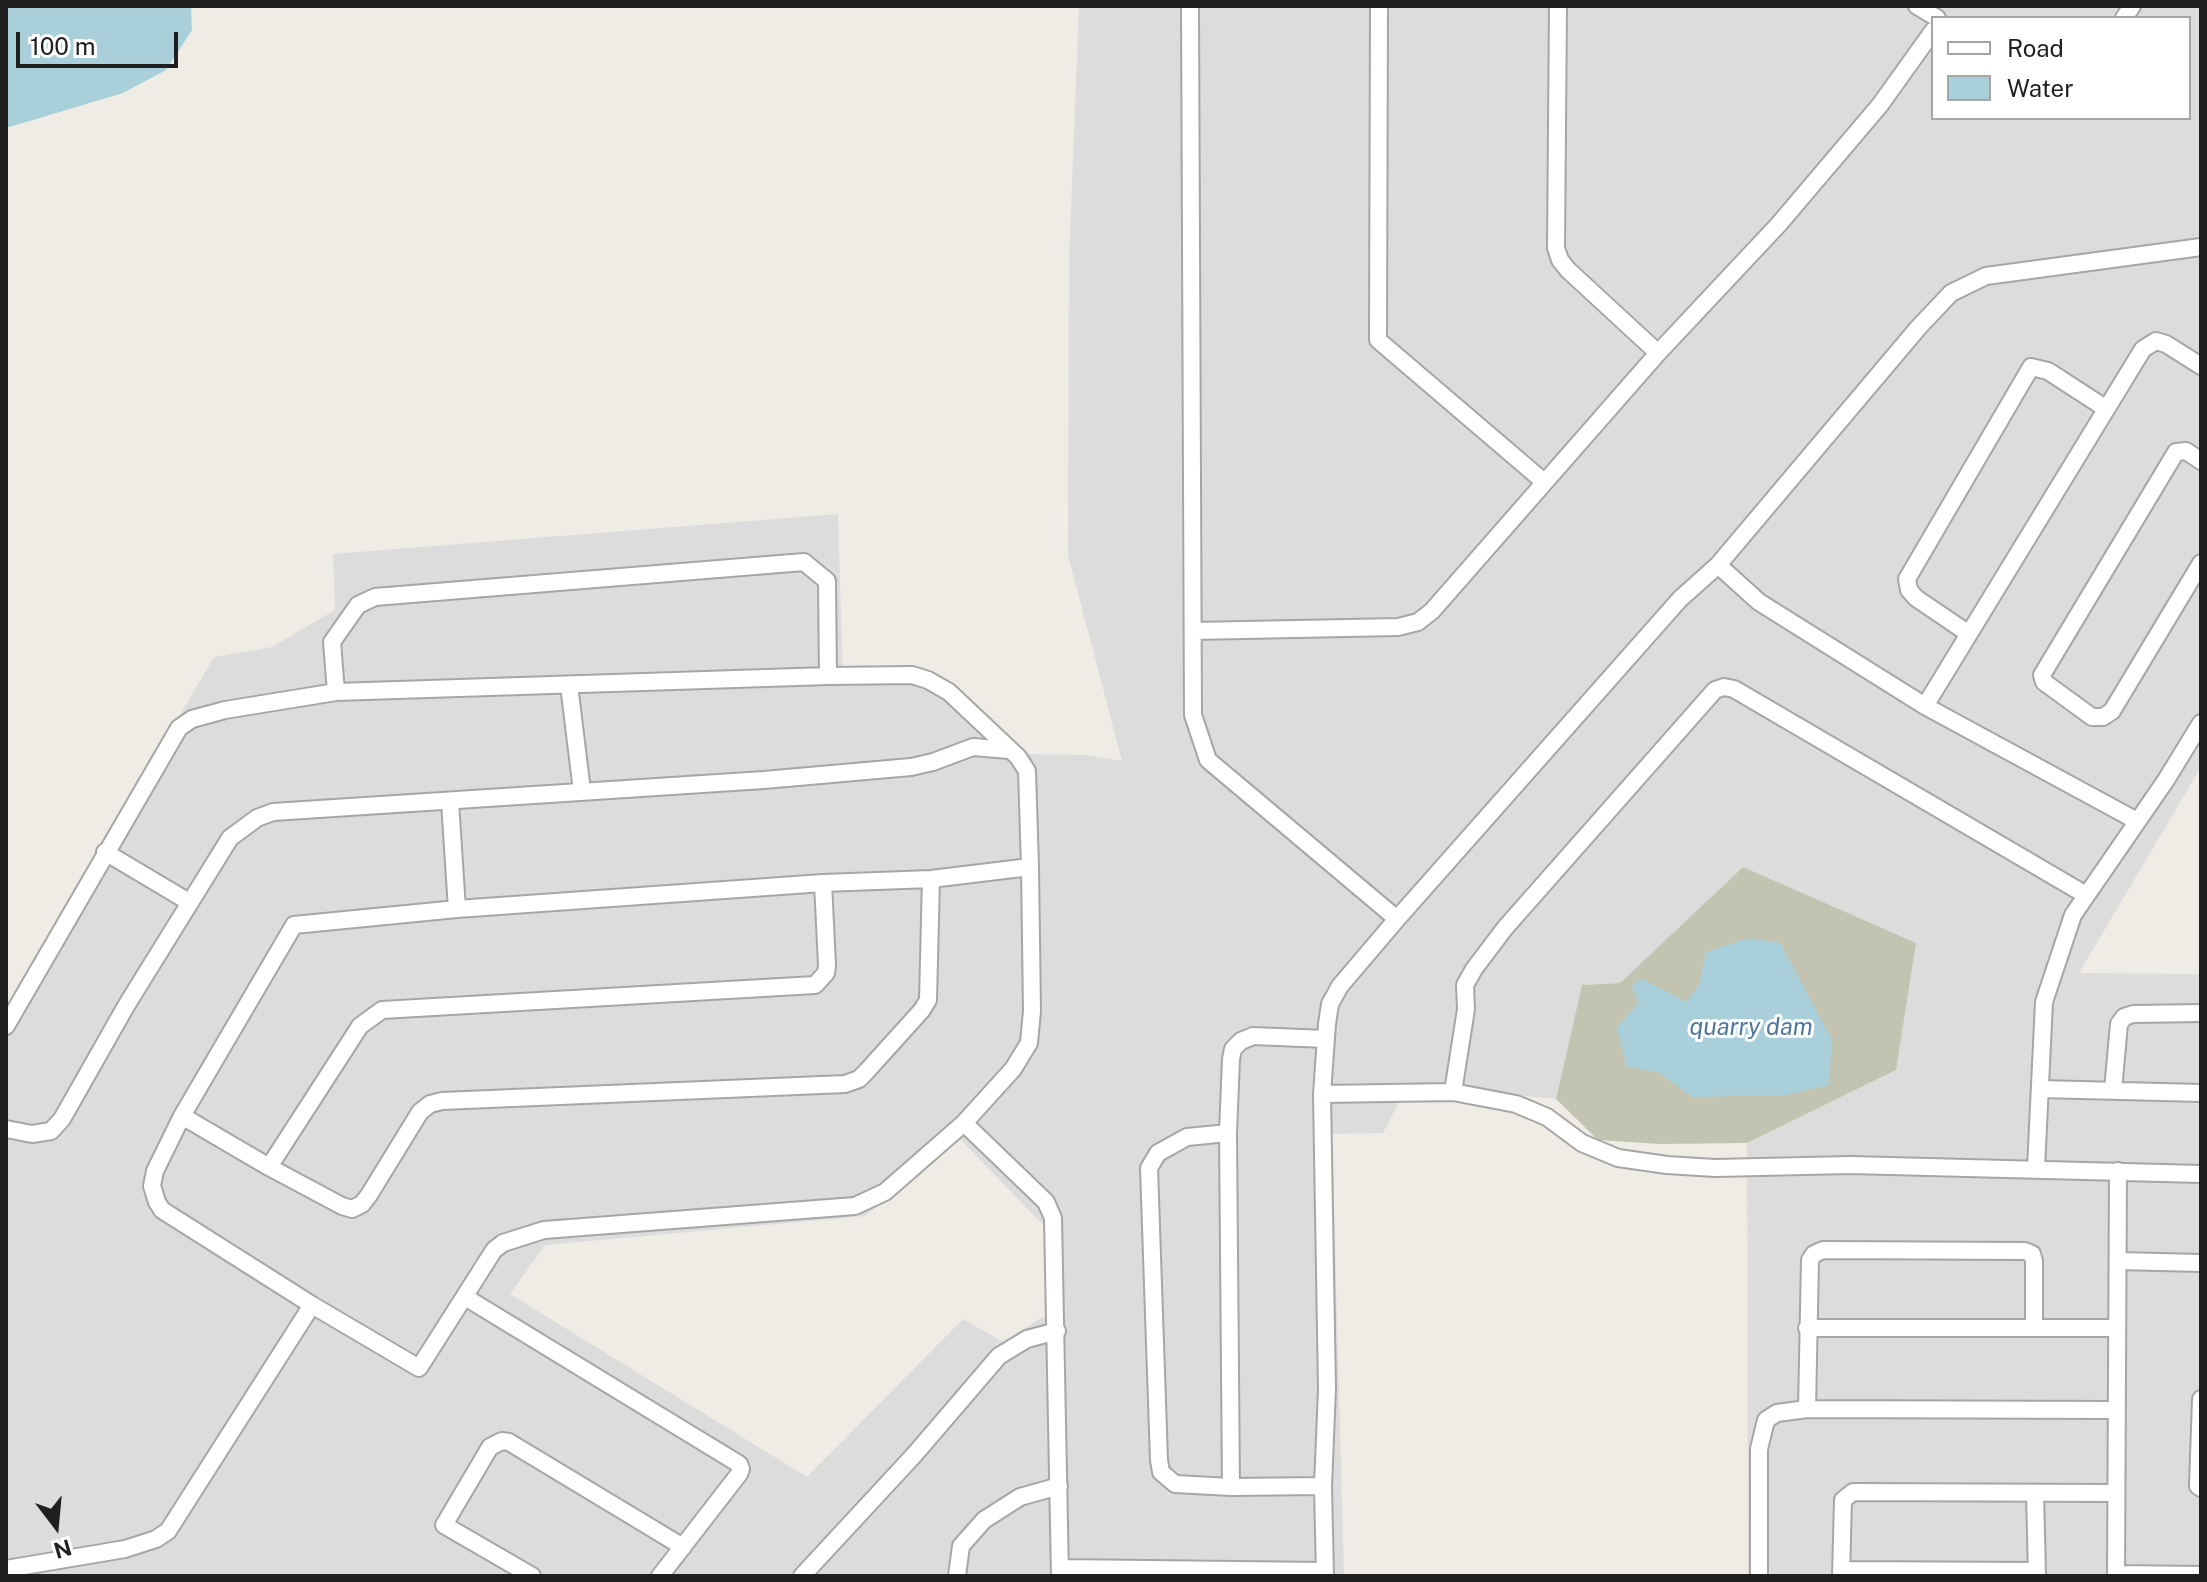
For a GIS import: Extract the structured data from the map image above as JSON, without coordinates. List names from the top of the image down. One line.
{"water":["quarry dam"],"legend":["Road","Water"],"scale_bar":"100 m","north":"bottom"}
